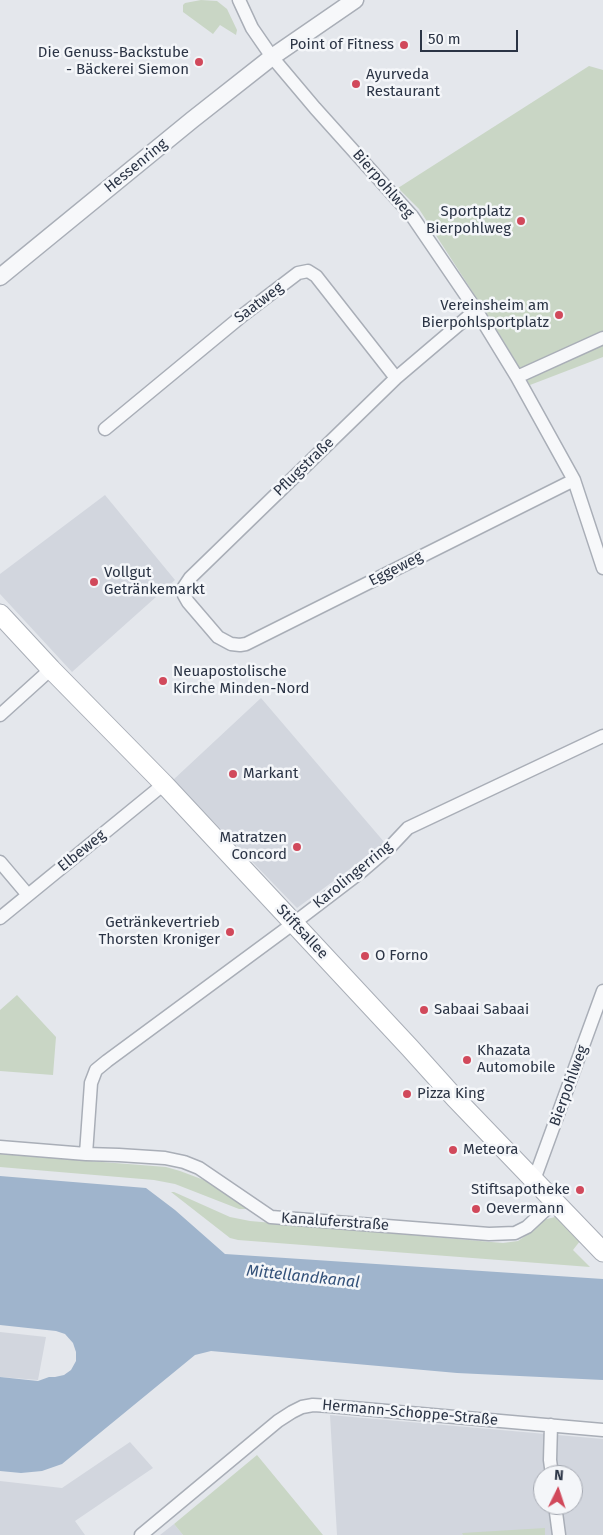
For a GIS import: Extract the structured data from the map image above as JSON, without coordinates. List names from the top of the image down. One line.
{"streets":{"main road":["Stiftsallee"],"street":["Hessenring","Bierpohlweg","Saatweg","Pflugstraße","Eggeweg","Elbeweg","Karolingerring","Kanaluferstraße","Hermann-Schoppe-Straße"]},"crossings":[["Hessenring","Bierpohlweg"],["Bierpohlweg","Pflugstraße"],["Bierpohlweg","Eggeweg"],["Bierpohlweg","Stiftsallee"],["Saatweg","Pflugstraße"],["Pflugstraße","Eggeweg"],["Elbeweg","Stiftsallee"],["Karolingerring","Stiftsallee"],["Karolingerring","Kanaluferstraße"],["Stiftsallee","Kanaluferstraße"]],"water":["Mittellandkanal"],"places":["Point of Fitness","Die Genuss-Backstube - Bäckerei Siemon","Ayurveda Restaurant","Sportplatz Bierpohlweg","Vereinsheim am Bierpohlsportplatz","Vollgut Getränkemarkt","Neuapostolische Kirche Minden-Nord","Markant","Matratzen Concord","Getränkevertrieb Thorsten Kroniger","O Forno","Sabaai Sabaai","Khazata Automobile","Pizza King","Meteora","Stiftsapotheke","Oevermann"],"scale_bar":"50 m","north":"top"}
